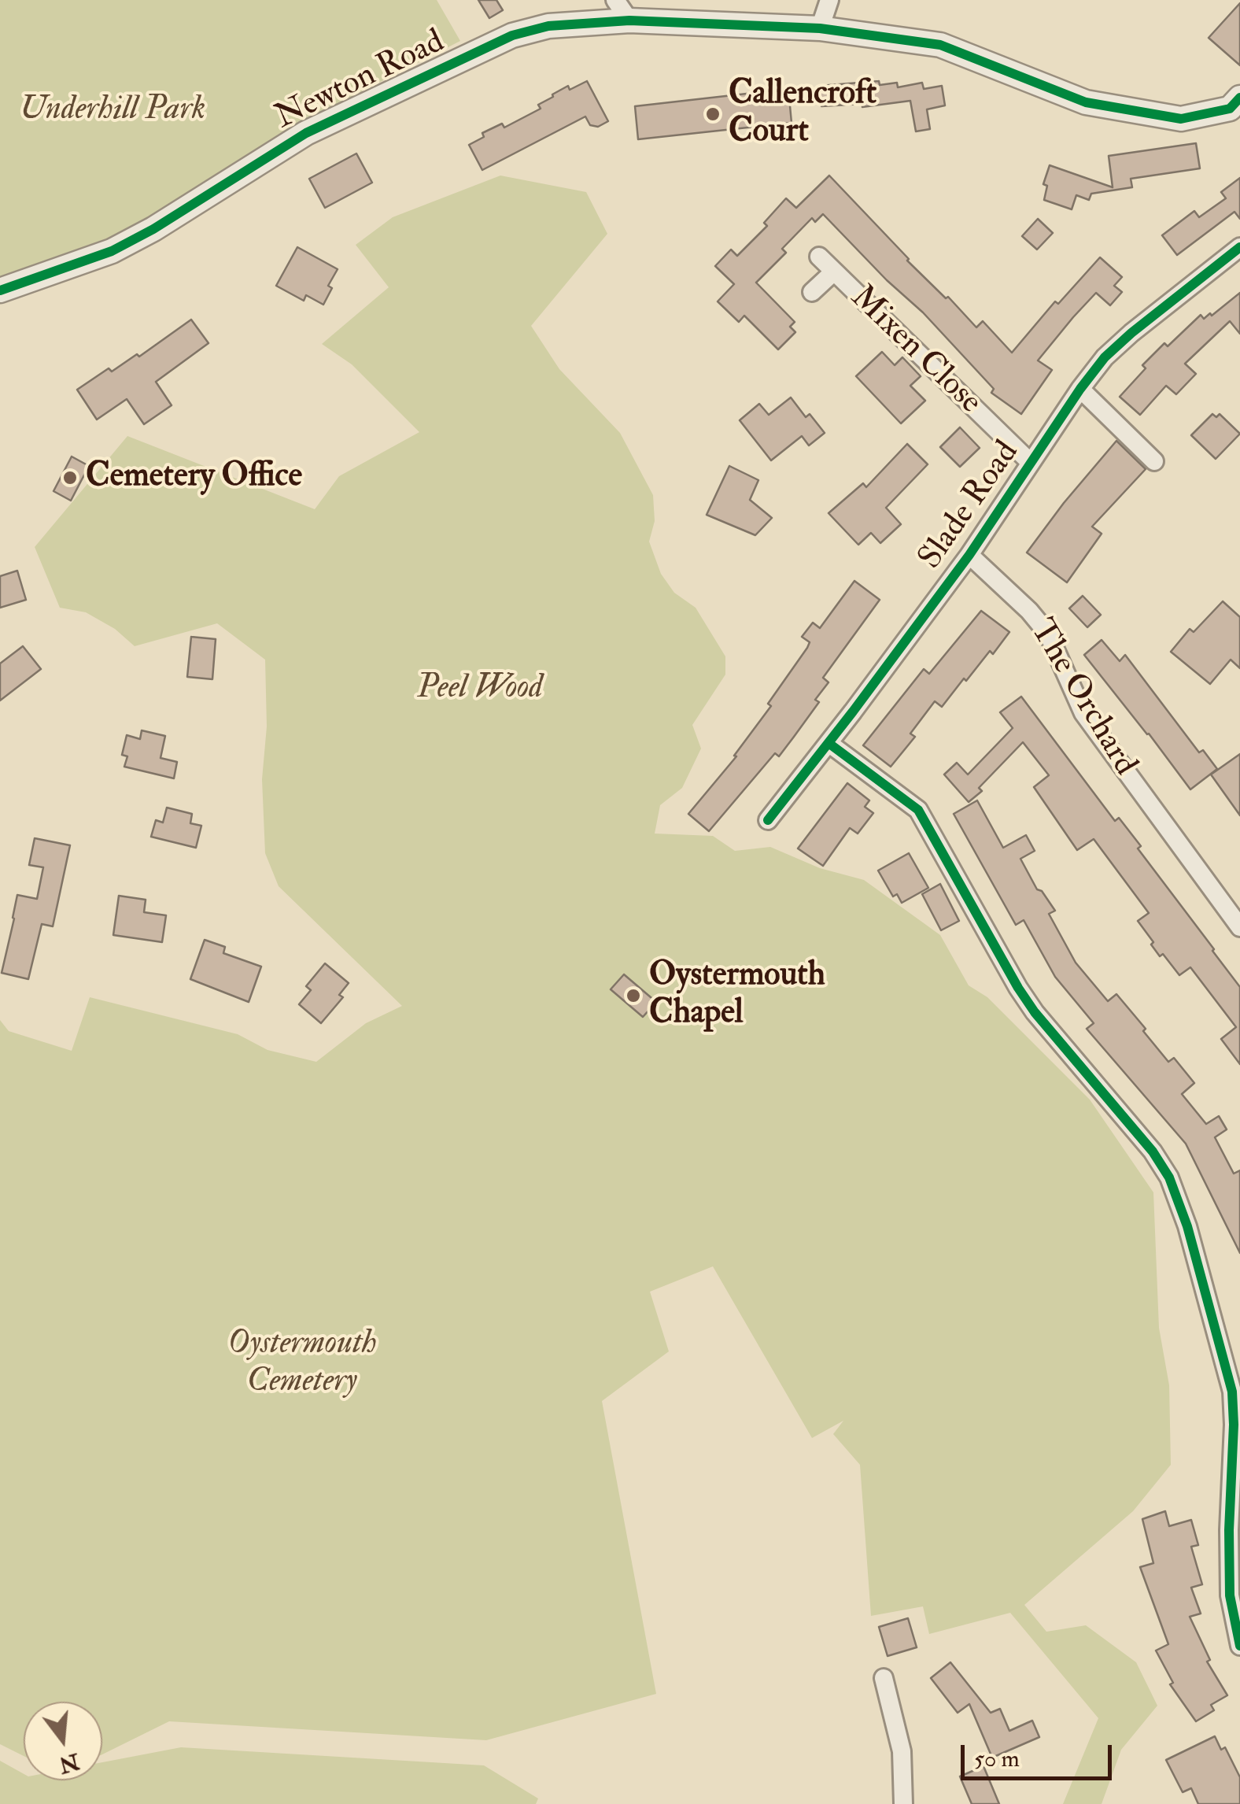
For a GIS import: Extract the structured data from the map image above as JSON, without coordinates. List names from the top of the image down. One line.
{"streets":{"street":["Newton Road","Mixen Close","Slade Road","The Orchard"]},"crossings":[["Mixen Close","Slade Road"],["Slade Road","The Orchard"]],"parks":["Underhill Park","Peel Wood","Oystermouth Cemetery"],"places":["Callencroft Court","Cemetery Office","Oystermouth Chapel"],"scale_bar":"50 m","north":"bottom"}
